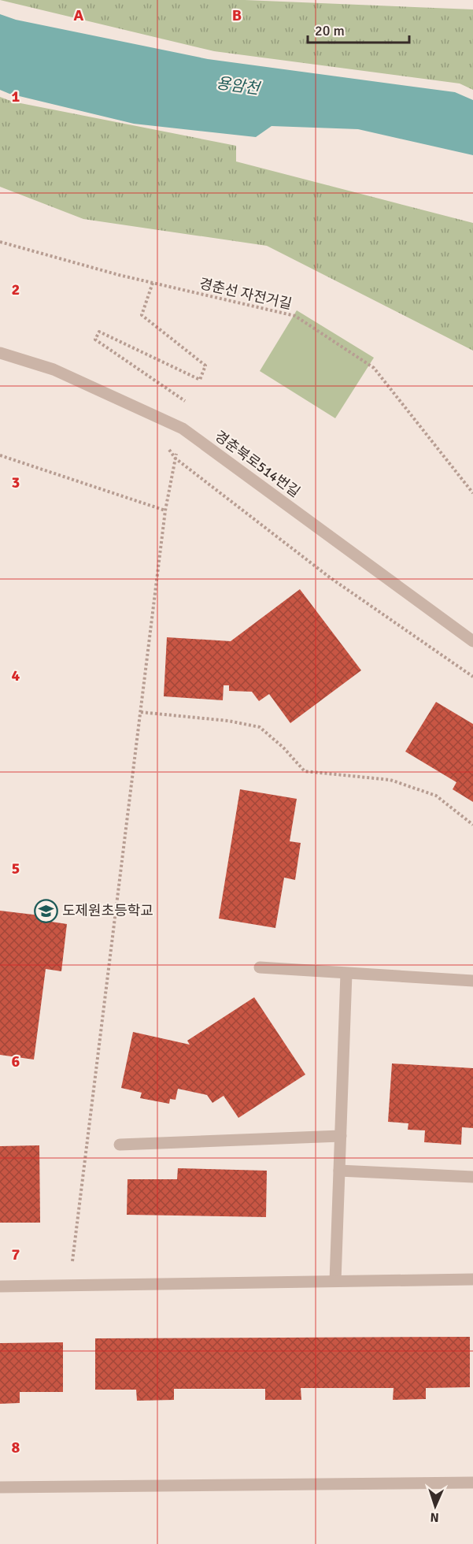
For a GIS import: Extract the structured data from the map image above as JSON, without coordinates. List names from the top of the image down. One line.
{"streets":{"street":["경춘북로514번길"],"path":["경춘선 자전거길"]},"water":["용암천"],"places":{"school or university":["도제원초등학교"]},"scale_bar":"20 m","north":"bottom","grid":{"columns":["A","B"],"rows":["1","2","3","4","5","6","7","8"]}}
